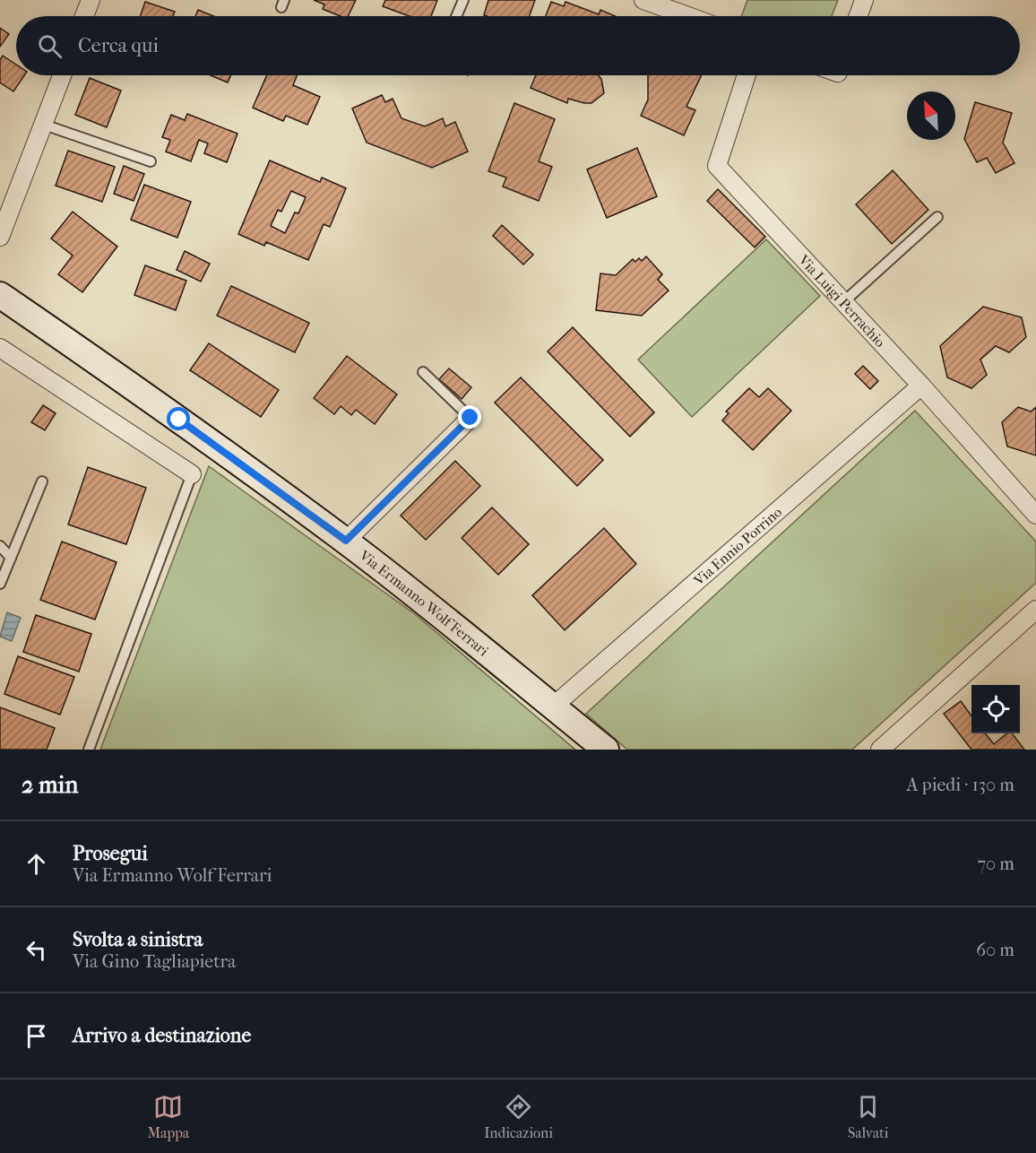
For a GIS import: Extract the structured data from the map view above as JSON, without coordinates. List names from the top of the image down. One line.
{"streets":{"street":["Via Luigi Perrachio","Via Ennio Porrino","Via Ermanno Wolf Ferrari"]},"crossings":[["Via Luigi Perrachio","Via Ennio Porrino"],["Via Ennio Porrino","Via Ermanno Wolf Ferrari"]],"north":"top left","page":{"search":"Cerca qui","heading":["2 min","A piedi · 130 m"],"list":[["Prosegui","Via Ermanno Wolf Ferrari","70 m"],["Svolta a sinistra","Via Gino Tagliapietra","60 m"],"Arrivo a destinazione"],"nav":["Mappa","Indicazioni","Salvati"]}}
